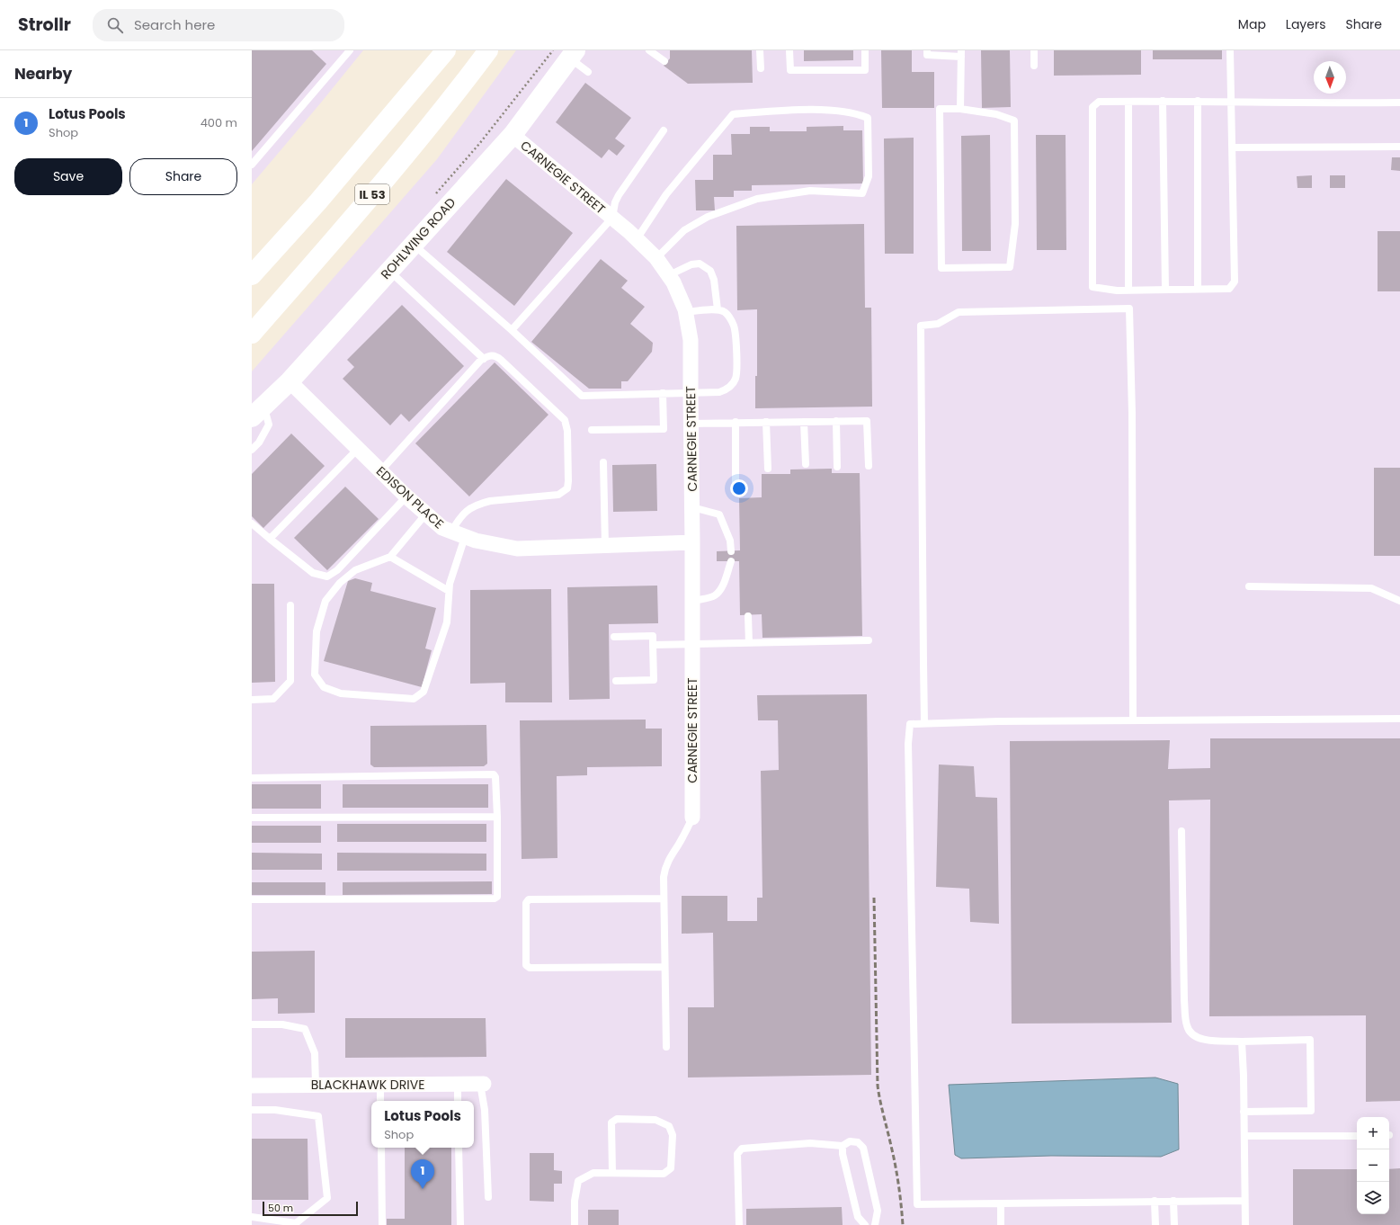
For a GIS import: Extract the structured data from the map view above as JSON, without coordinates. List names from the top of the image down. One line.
{"streets":{"main road":["IL 53","ROHLWING ROAD"],"street":["CARNEGIE STREET","EDISON PLACE","BLACKHAWK DRIVE"]},"crossings":[["CARNEGIE STREET","ROHLWING ROAD"],["CARNEGIE STREET","EDISON PLACE"],["ROHLWING ROAD","EDISON PLACE"]],"scale_bar":"50 m","north":"bottom","page":{"header":"Strollr","search":"Search here","nav":["Map","Layers","Share"],"heading":"Nearby","list":[{"mark":"1","name":"Lotus Pools","note":"Shop","value":"400 m"}],"buttons":["Save","Share"],"popup":["Lotus Pools","Shop"],"map_buttons":["+","−"],"pins":"1","scale":"50 m"}}
